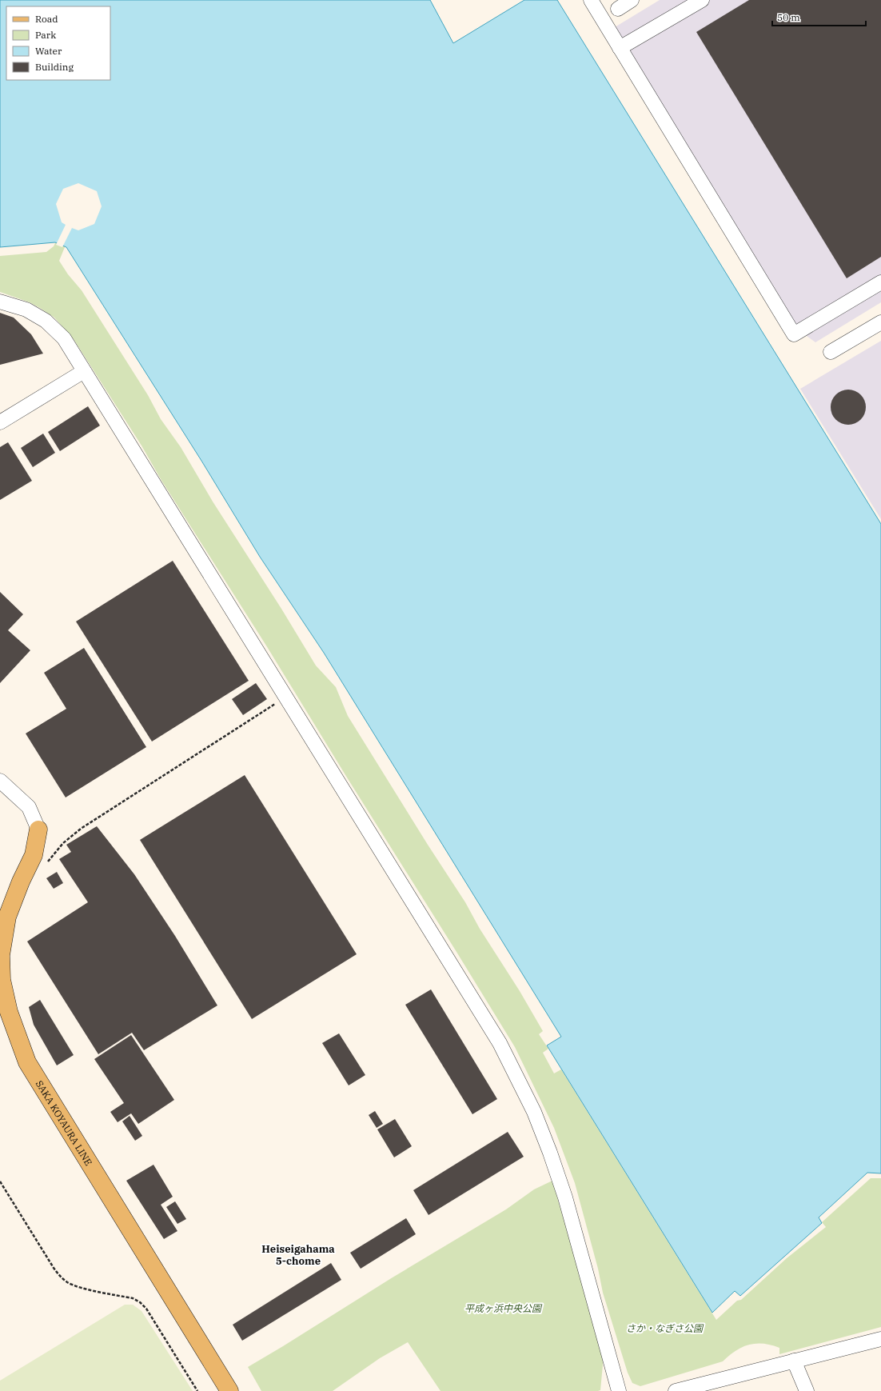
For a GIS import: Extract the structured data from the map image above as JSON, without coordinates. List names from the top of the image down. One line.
{"streets":{"main road":["SAKA KOYAURA LINE"]},"districts":["Heiseigahama 5-chome"],"parks":["平成ヶ浜中央公園","さか・なぎさ公園"],"legend":["Road","Park","Water","Building"],"scale_bar":"50 m"}
